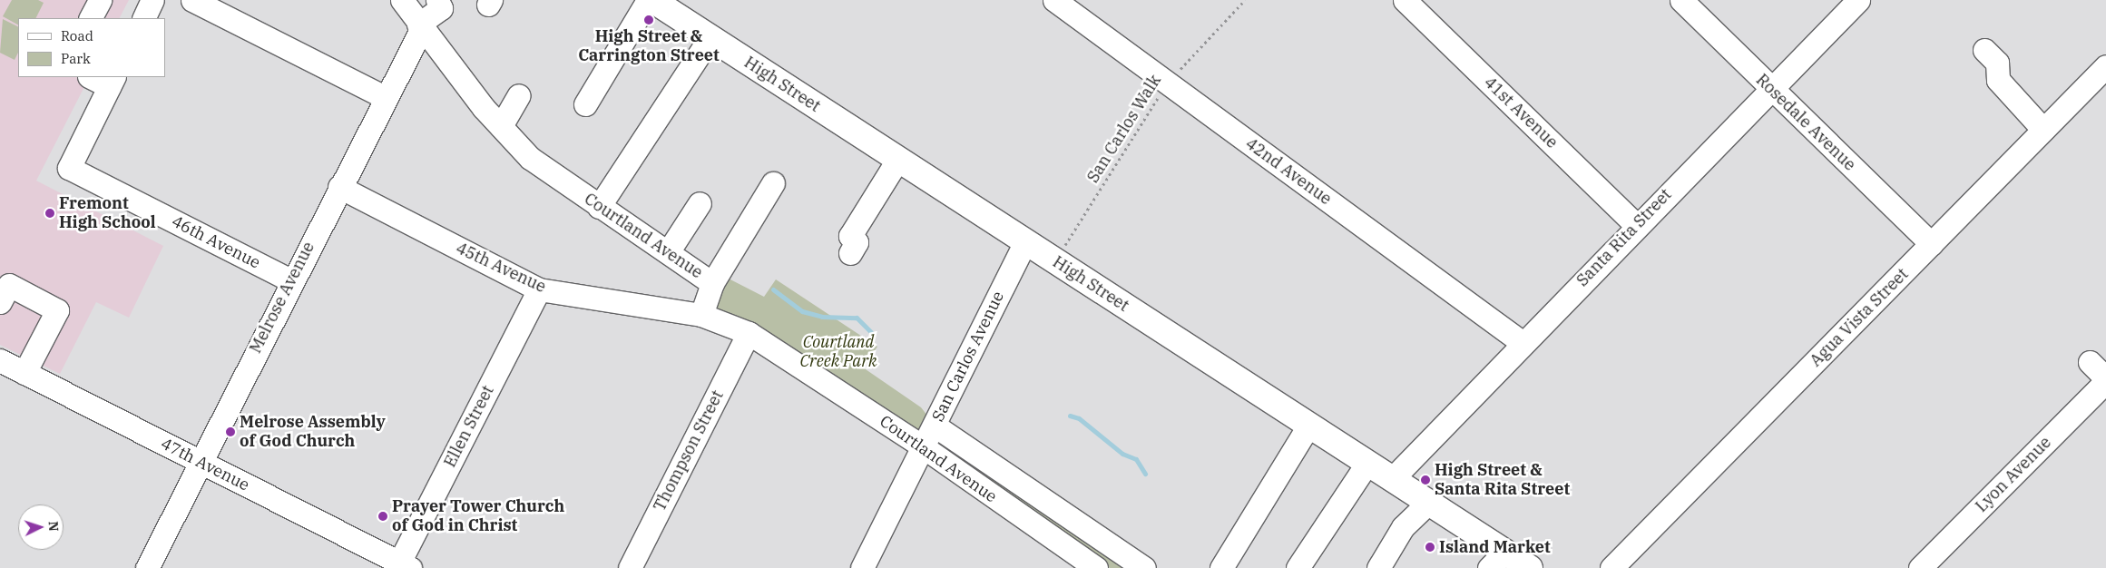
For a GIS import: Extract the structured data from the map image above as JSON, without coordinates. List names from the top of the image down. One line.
{"streets":{"main road":["High Street"],"street":["41st Avenue","Rosedale Avenue","42nd Avenue","Courtland Avenue","Santa Rita Street","46th Avenue","45th Avenue","Melrose Avenue","Agua Vista Street","San Carlos Avenue","Ellen Street","Thompson Street","47th Avenue","Lyon Avenue"],"path":["San Carlos Walk"]},"crossings":[["High Street","San Carlos Walk"],["High Street","Santa Rita Street"],["High Street","San Carlos Avenue"],["41st Avenue","Santa Rita Street"],["Rosedale Avenue","Santa Rita Street"],["Rosedale Avenue","Agua Vista Street"],["San Carlos Walk","42nd Avenue"],["42nd Avenue","Santa Rita Street"],["Courtland Avenue","45th Avenue"],["Courtland Avenue","Melrose Avenue"],["Courtland Avenue","San Carlos Avenue"],["Courtland Avenue","Thompson Street"],["46th Avenue","Melrose Avenue"],["45th Avenue","Melrose Avenue"],["45th Avenue","Ellen Street"],["Melrose Avenue","47th Avenue"],["Ellen Street","47th Avenue"]],"parks":["Courtland Creek Park"],"places":["High Street & Carrington Street","Fremont High School","Melrose Assembly of God Church","High Street & Santa Rita Street","Prayer Tower Church of God in Christ","Island Market"],"legend":["Road","Park"],"north":"right"}
